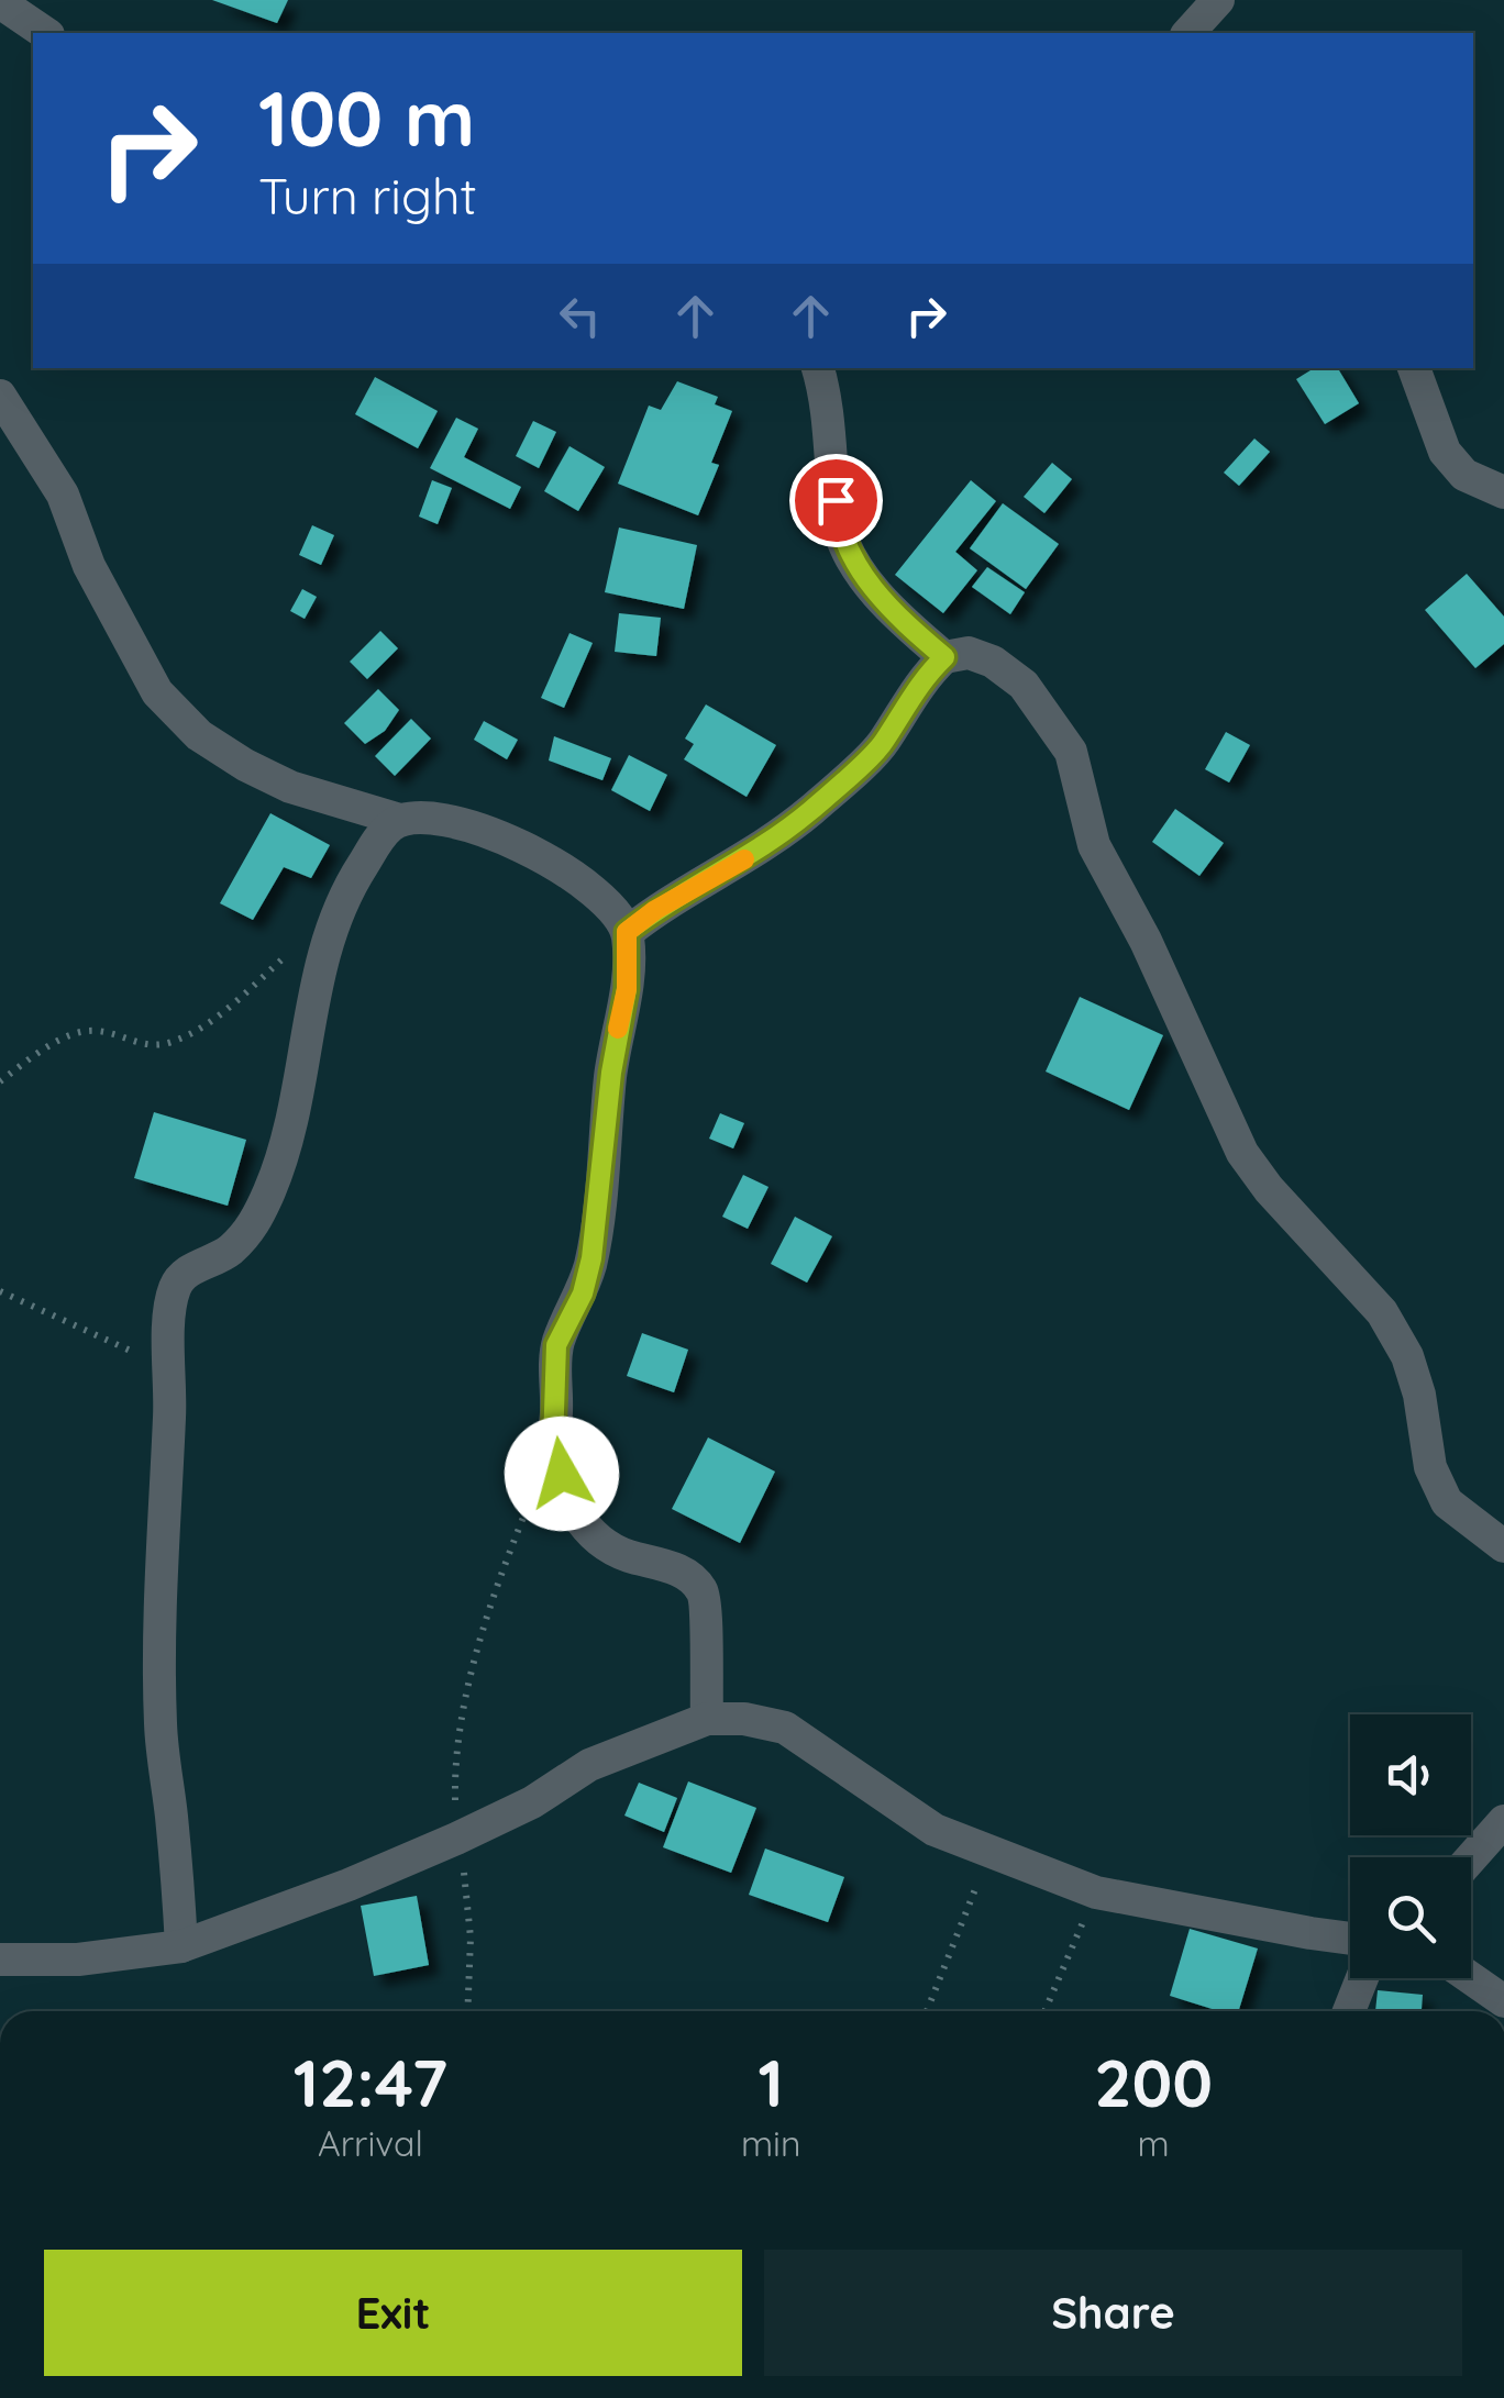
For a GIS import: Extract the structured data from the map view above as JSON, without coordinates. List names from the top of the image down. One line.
{"page":{"turn":["100 m","Turn right"],"eta":["12:47","Arrival","1","min","200","m"],"buttons":["Exit","Share"]}}
